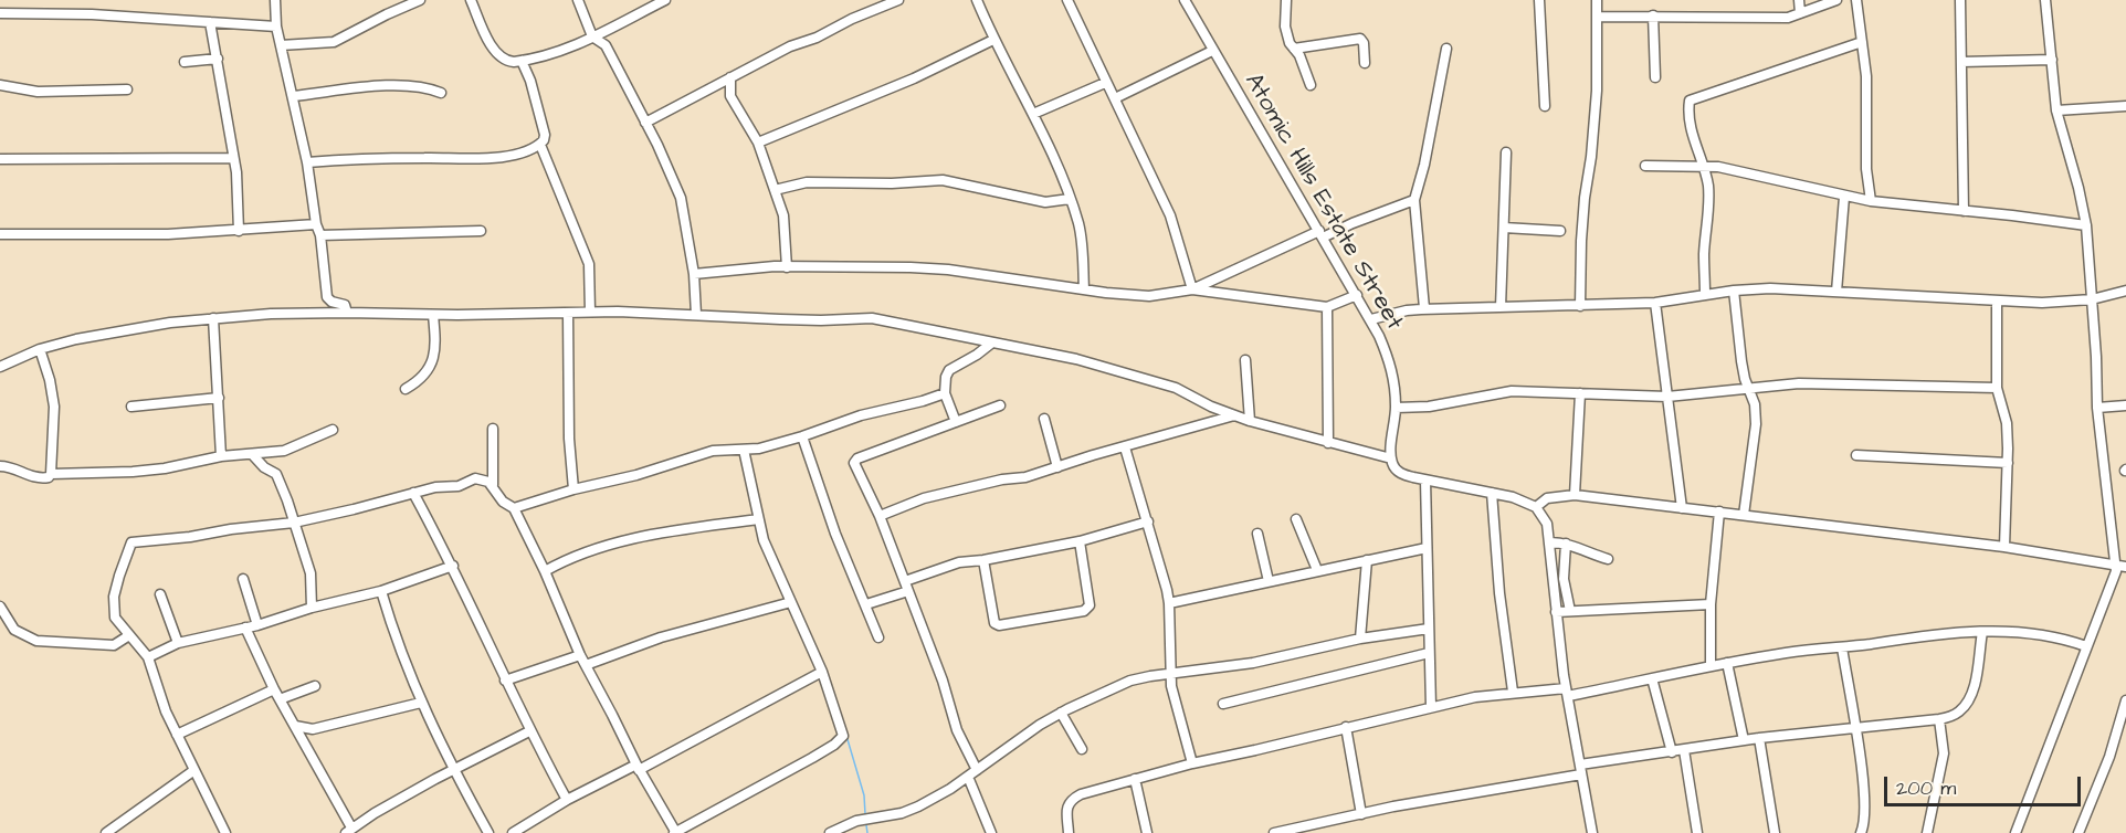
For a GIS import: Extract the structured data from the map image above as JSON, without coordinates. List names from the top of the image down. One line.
{"streets":{"street":["Atomic Hills Estate Street"]},"scale_bar":"200 m"}
